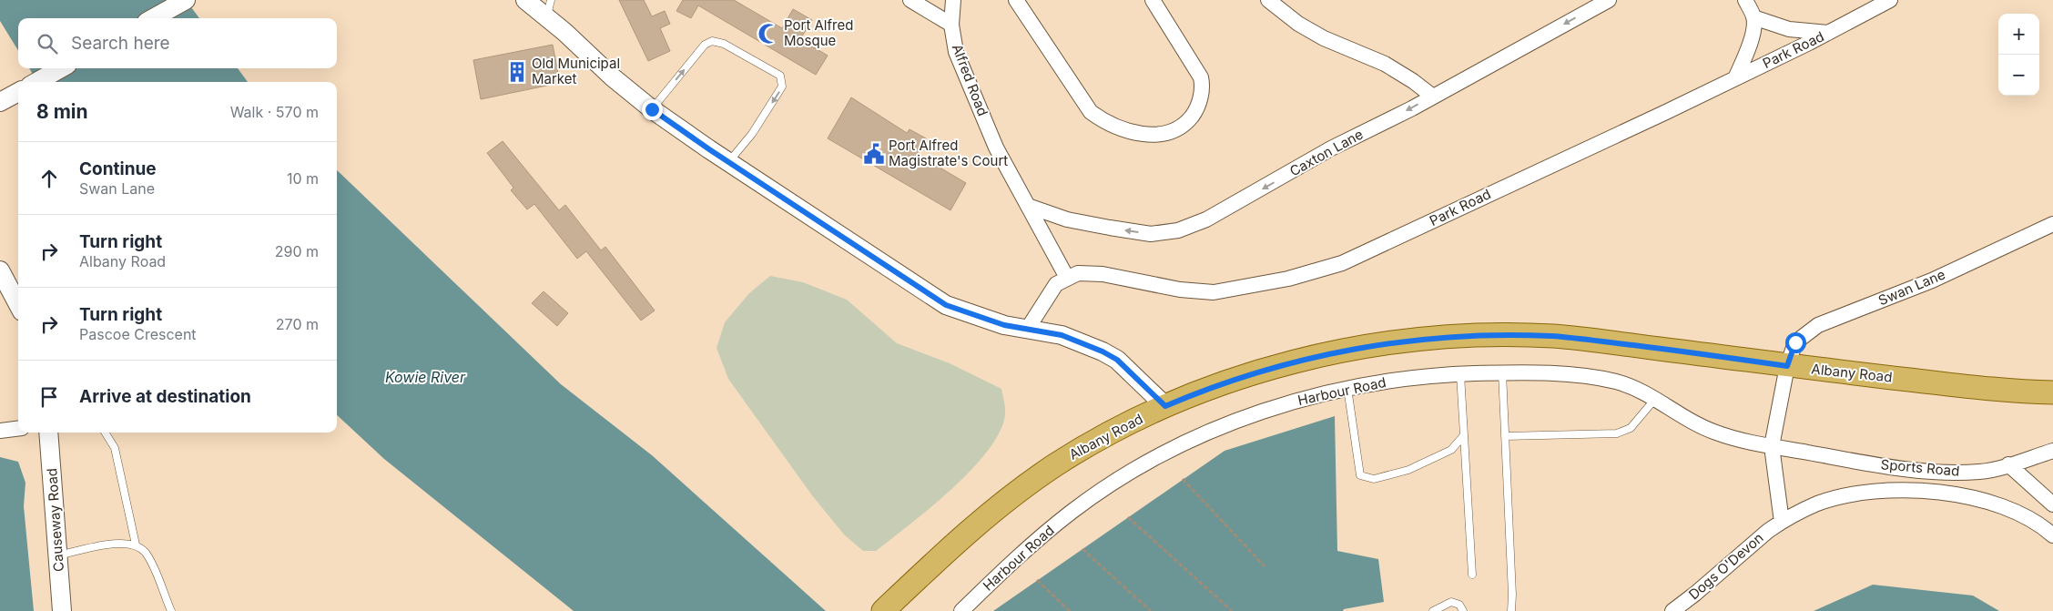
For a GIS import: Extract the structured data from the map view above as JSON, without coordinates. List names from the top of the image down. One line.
{"streets":{"main road":["Albany Road"],"street":["Park Road","Alfred Road","Caxton Lane","Swan Lane","Harbour Road","Sports Road","Causeway Road","Dogs O'Devon"]},"crossings":[["Park Road","Alfred Road"],["Alfred Road","Caxton Lane"],["Swan Lane","Albany Road"],["Swan Lane","Harbour Road"],["Swan Lane","Sports Road"],["Swan Lane","Dogs O'Devon"],["Harbour Road","Sports Road"]],"one_way":["Caxton Lane"],"water":["Kowie River"],"places":{"mosque":["Port Alfred Mosque"],"building":["Old Municipal Market"],"public building":["Port Alfred Magistrate's Court"]},"page":{"map_buttons":["+","−"],"search":"Search here","heading":["8 min","Walk · 570 m"],"list":[["Continue","Swan Lane","10 m"],["Turn right","Albany Road","290 m"],["Turn right","Pascoe Crescent","270 m"],"Arrive at destination"]}}
